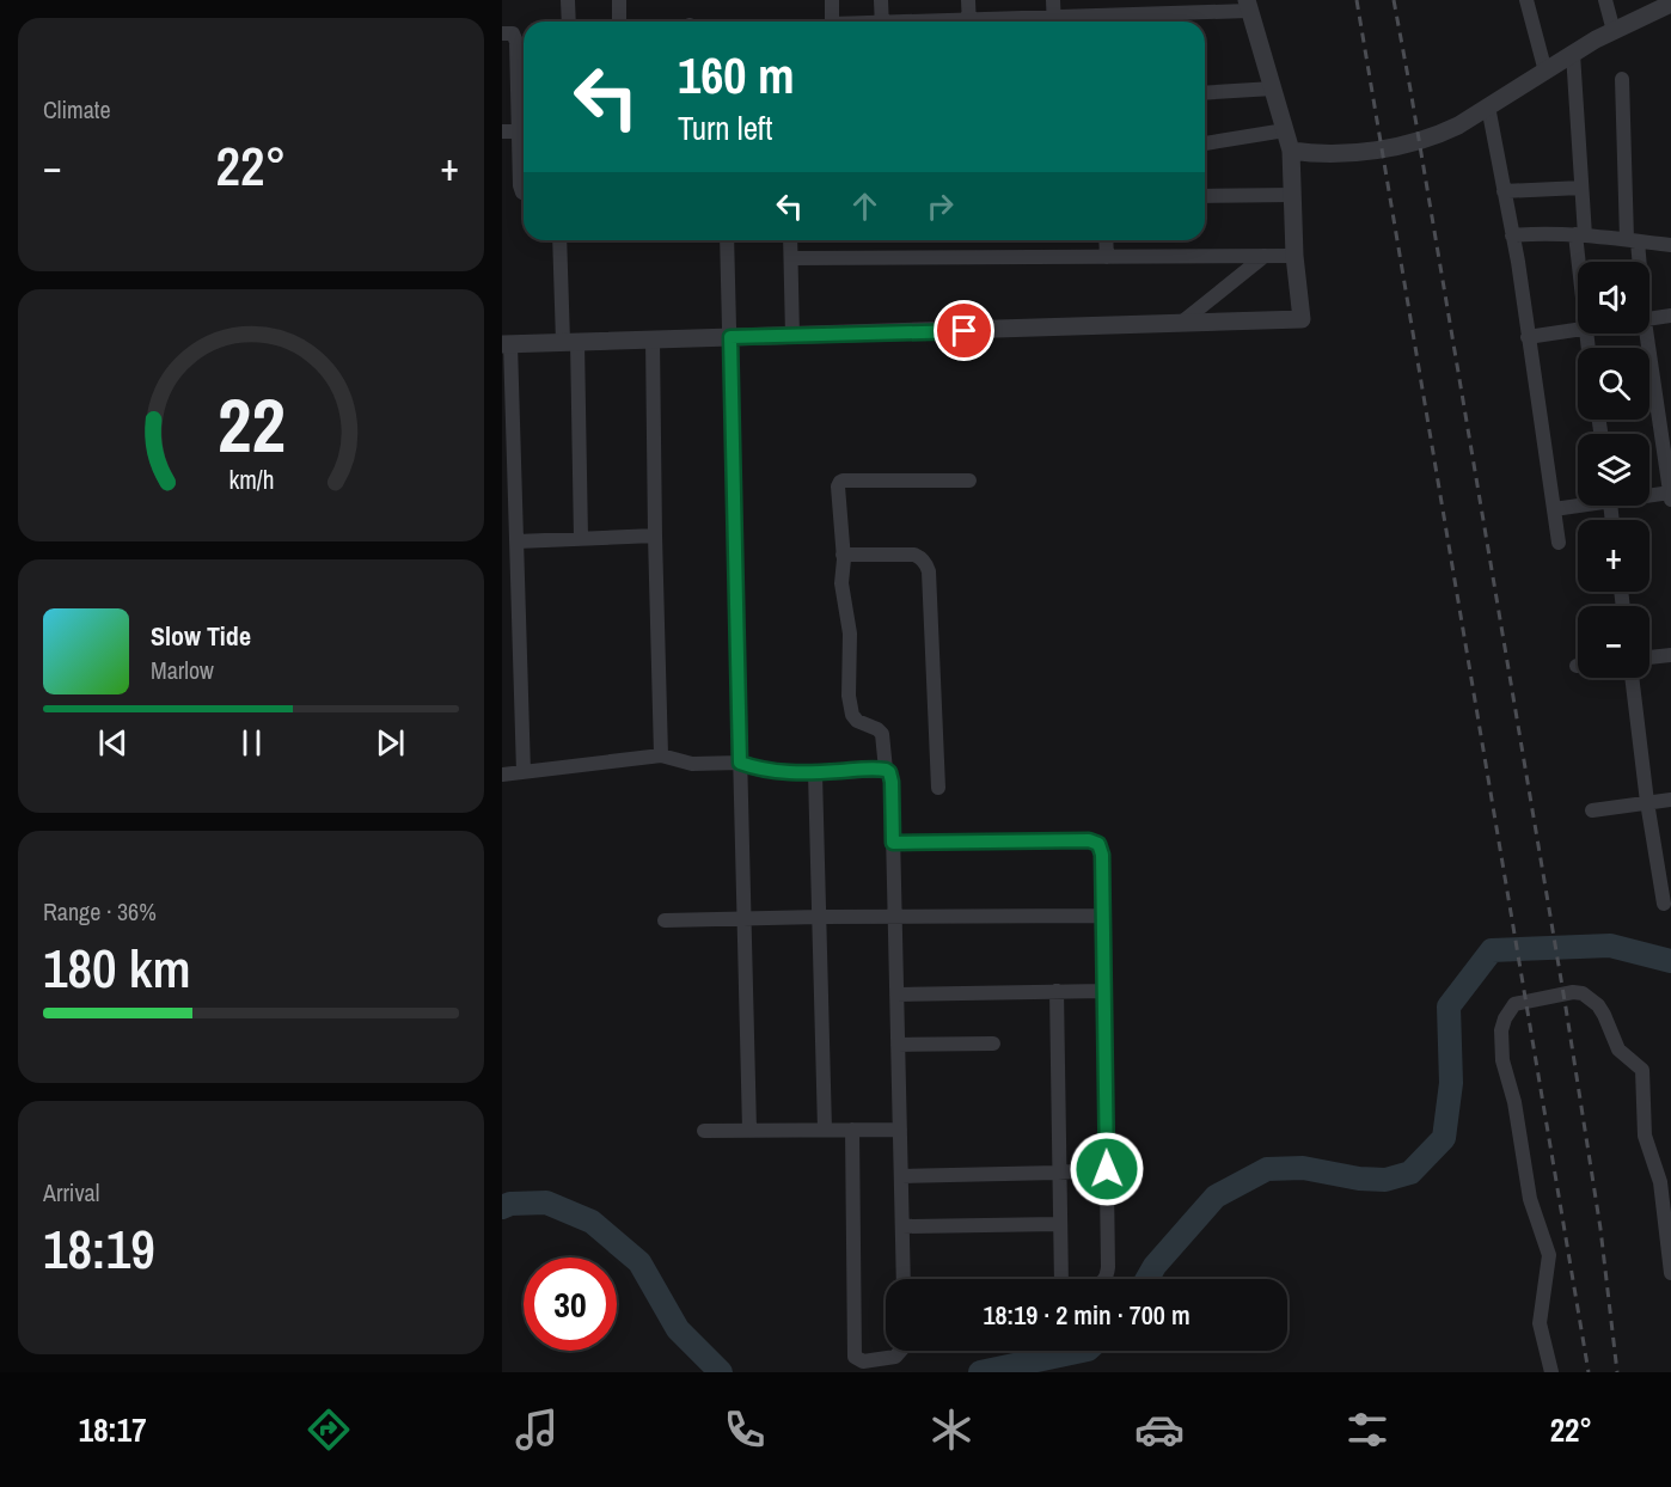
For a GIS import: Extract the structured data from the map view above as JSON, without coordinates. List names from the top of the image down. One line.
{"page":{"tile":["Climate",["Range · 36%","180 km"],["Arrival","18:19"]],"turn":["160 m","Turn left"],"heat":["−","22°","+"],"map_buttons":["+","−"],"song":["Slow Tide","Marlow"],"limit":"30","trip":"18:19 · 2 min · 700 m","tabs":["18:17","22°"],"gauge":["22","km/h"]}}
